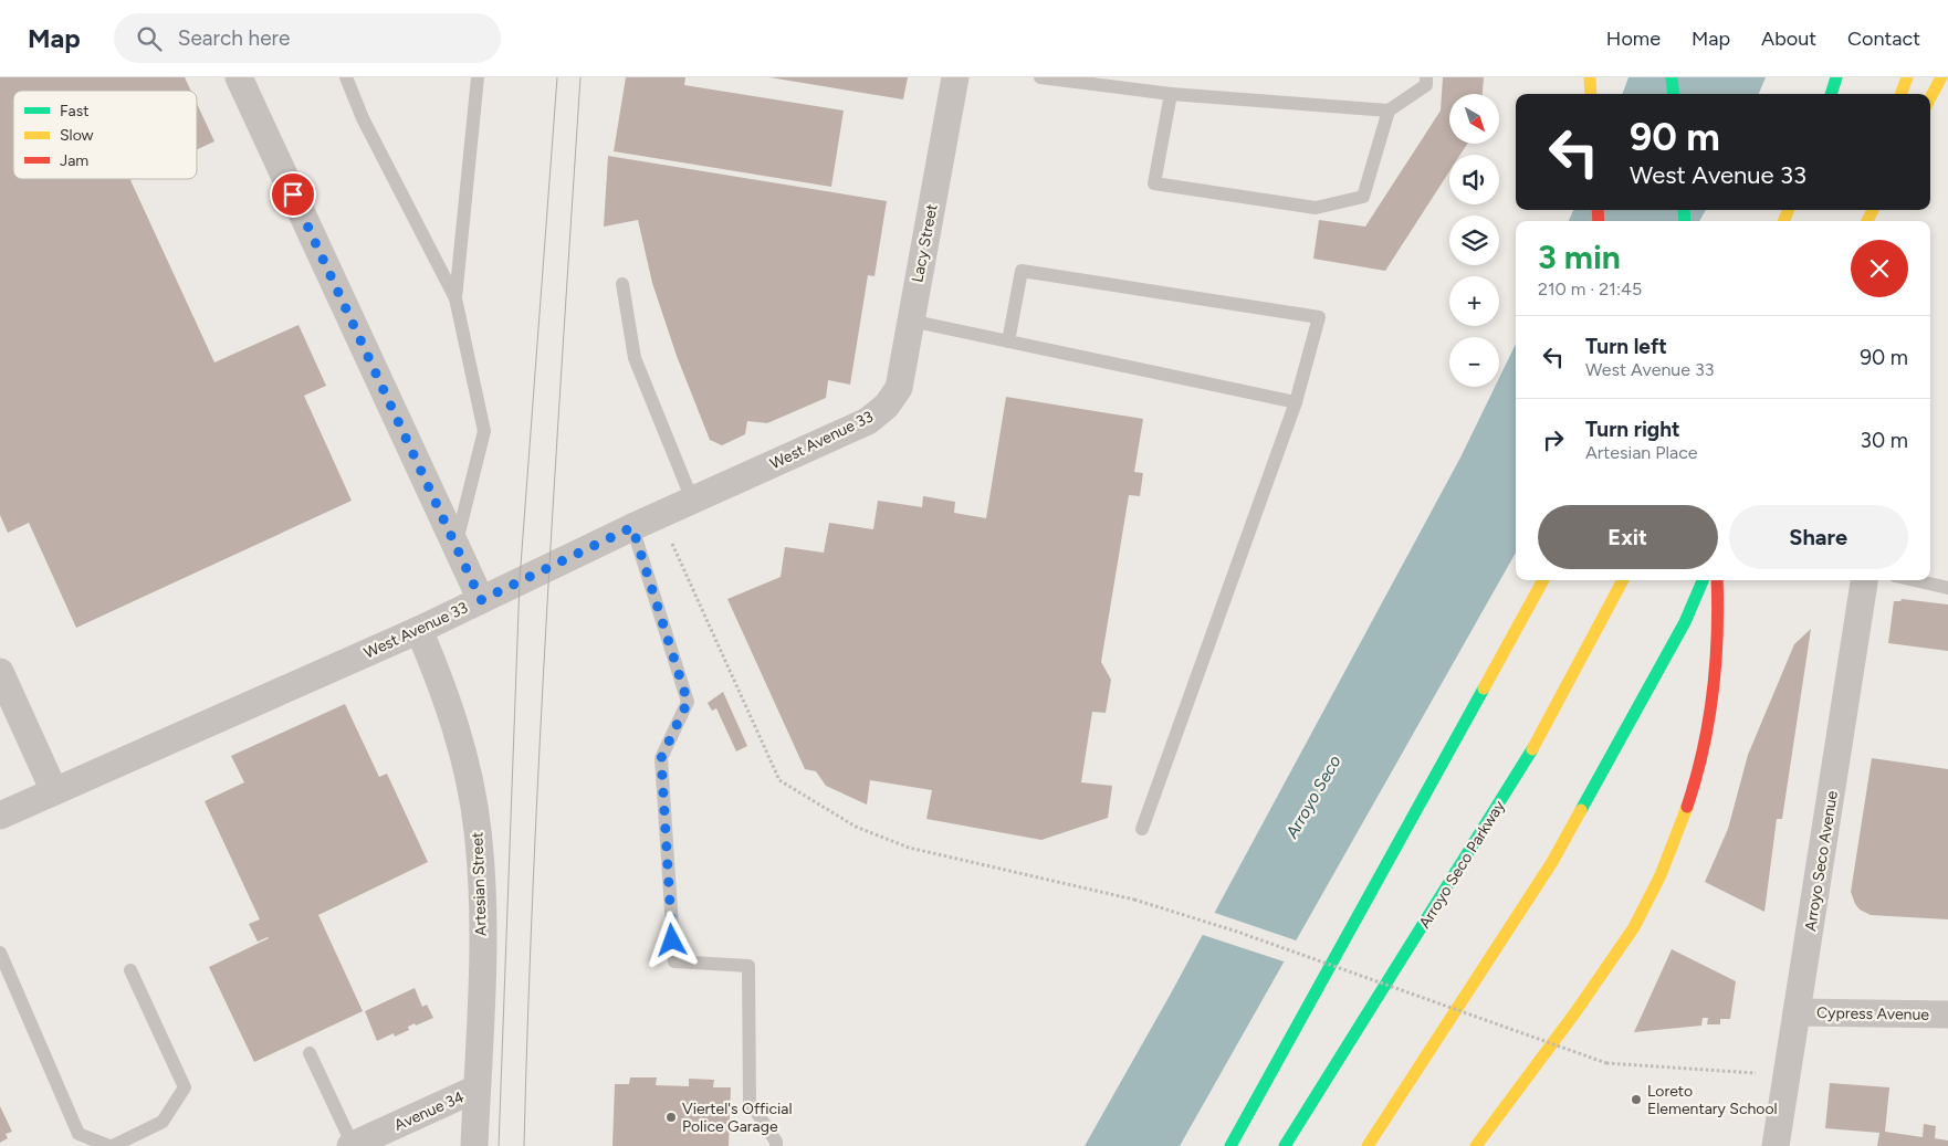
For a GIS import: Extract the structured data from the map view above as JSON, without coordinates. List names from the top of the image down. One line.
{"streets":{"highway":["Arroyo Seco Parkway"],"street":["Lacy Street","West Avenue 33","Arroyo Seco Avenue","Artesian Street","Cypress Avenue","Avenue 34"]},"crossings":[["Lacy Street","West Avenue 33"],["West Avenue 33","Artesian Street"],["Arroyo Seco Avenue","Cypress Avenue"],["Artesian Street","Avenue 34"]],"water":["Arroyo Seco"],"places":["Loreto Elementary School","Viertel's Official Police Garage"],"legend":["Fast","Slow","Jam"],"north":"bottom right","page":{"header":"Map","search":"Search here","nav":["Home","Map","About","Contact"],"map_buttons":["+","−"],"turn":["90 m","West Avenue 33"],"heading":["3 min","210 m · 21:45"],"list":[{"name":"Turn left","note":"West Avenue 33","value":"90 m"},{"name":"Turn right","note":"Artesian Place","value":"30 m"}],"buttons":["Exit","Share"]}}
